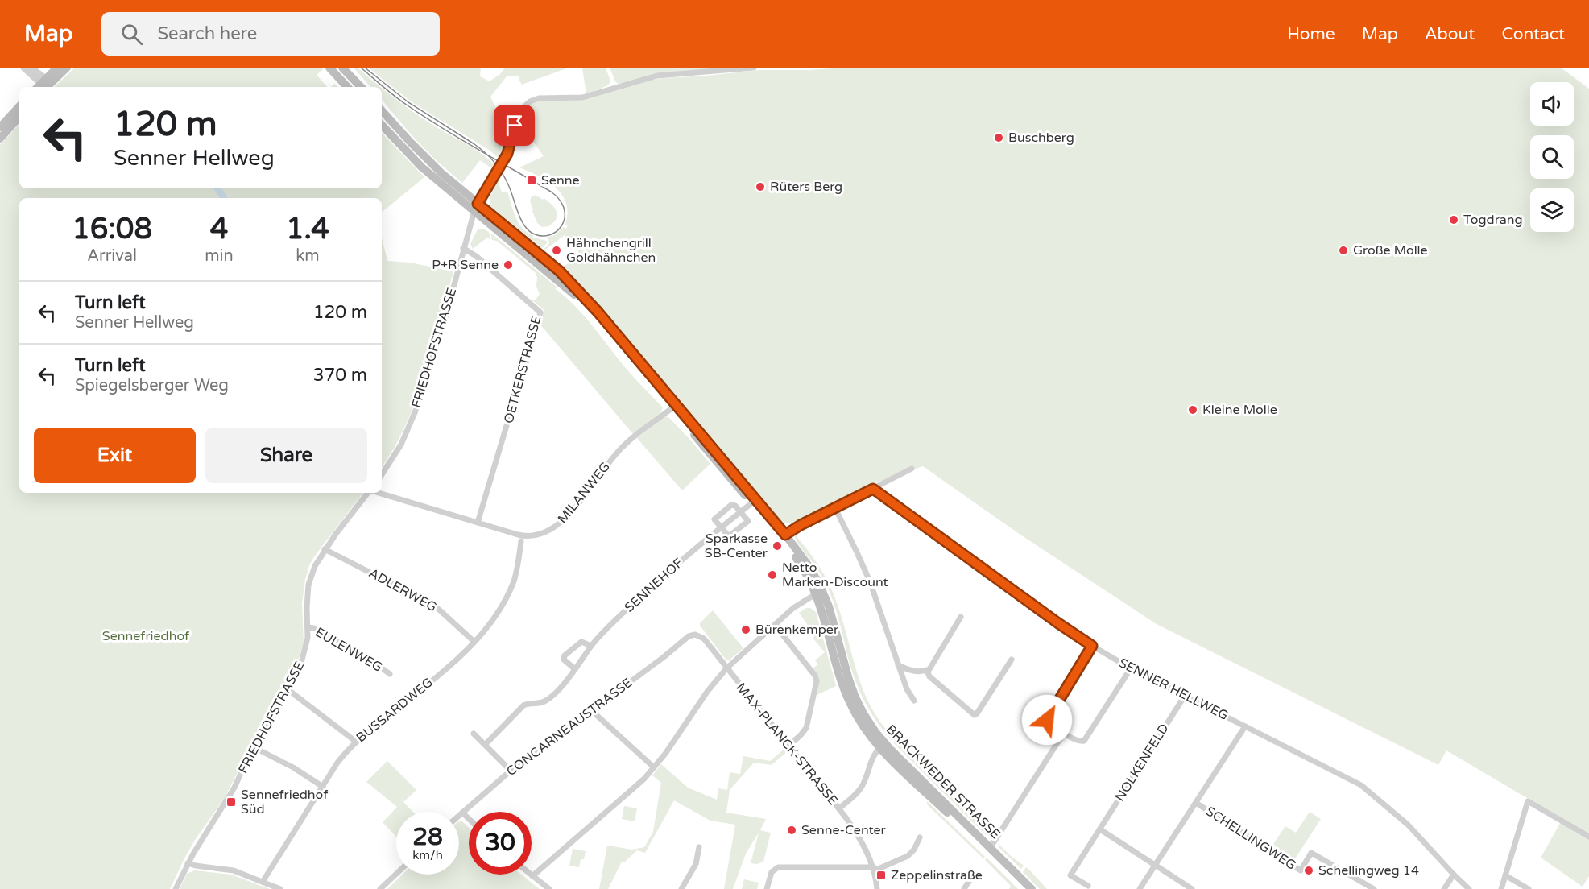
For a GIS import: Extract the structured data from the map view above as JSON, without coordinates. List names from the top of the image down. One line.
{"streets":{"main road":["BRACKWEDER STRASSE"],"street":["FRIEDHOFSTRASSE","OETKERSTRASSE","MILANWEG","SENNEHOF","ADLERWEG","EULENWEG","SENNER HELLWEG","BUSSARDWEG","CONCARNEAUSTRASSE","MAX-PLANCK-STRASSE","NOLKENFELD","SCHELLINGWEG"]},"crossings":[["FRIEDHOFSTRASSE","OETKERSTRASSE"],["FRIEDHOFSTRASSE","ADLERWEG"],["FRIEDHOFSTRASSE","EULENWEG"],["FRIEDHOFSTRASSE","BRACKWEDER STRASSE"],["OETKERSTRASSE","MILANWEG"],["MILANWEG","BRACKWEDER STRASSE"],["SENNEHOF","BRACKWEDER STRASSE"],["ADLERWEG","BUSSARDWEG"],["SENNER HELLWEG","NOLKENFELD"],["CONCARNEAUSTRASSE","MAX-PLANCK-STRASSE"]],"parks":["Sennefriedhof"],"places":{"other":["Buschberg","Rüters Berg","Togdrang","Hähnchengrill Goldhähnchen","Große Molle","P+R Senne","Kleine Molle","Sparkasse SB-Center","Netto Marken-Discount","Bürenkemper","Senne-Center","Schellingweg 14"],"transit":["Senne","Sennefriedhof Süd","Zeppelinstraße"]},"page":{"header":"Map","search":"Search here","nav":["Home","Map","About","Contact"],"turn":["120 m","Senner Hellweg"],"eta":["16:08","Arrival","4","min","1.4","km"],"list":[{"name":"Turn left","note":"Senner Hellweg","value":"120 m"},{"name":"Turn left","note":"Spiegelsberger Weg","value":"370 m"}],"buttons":["Exit","Share"],"speed":"28 km/h","limit":"30"}}
